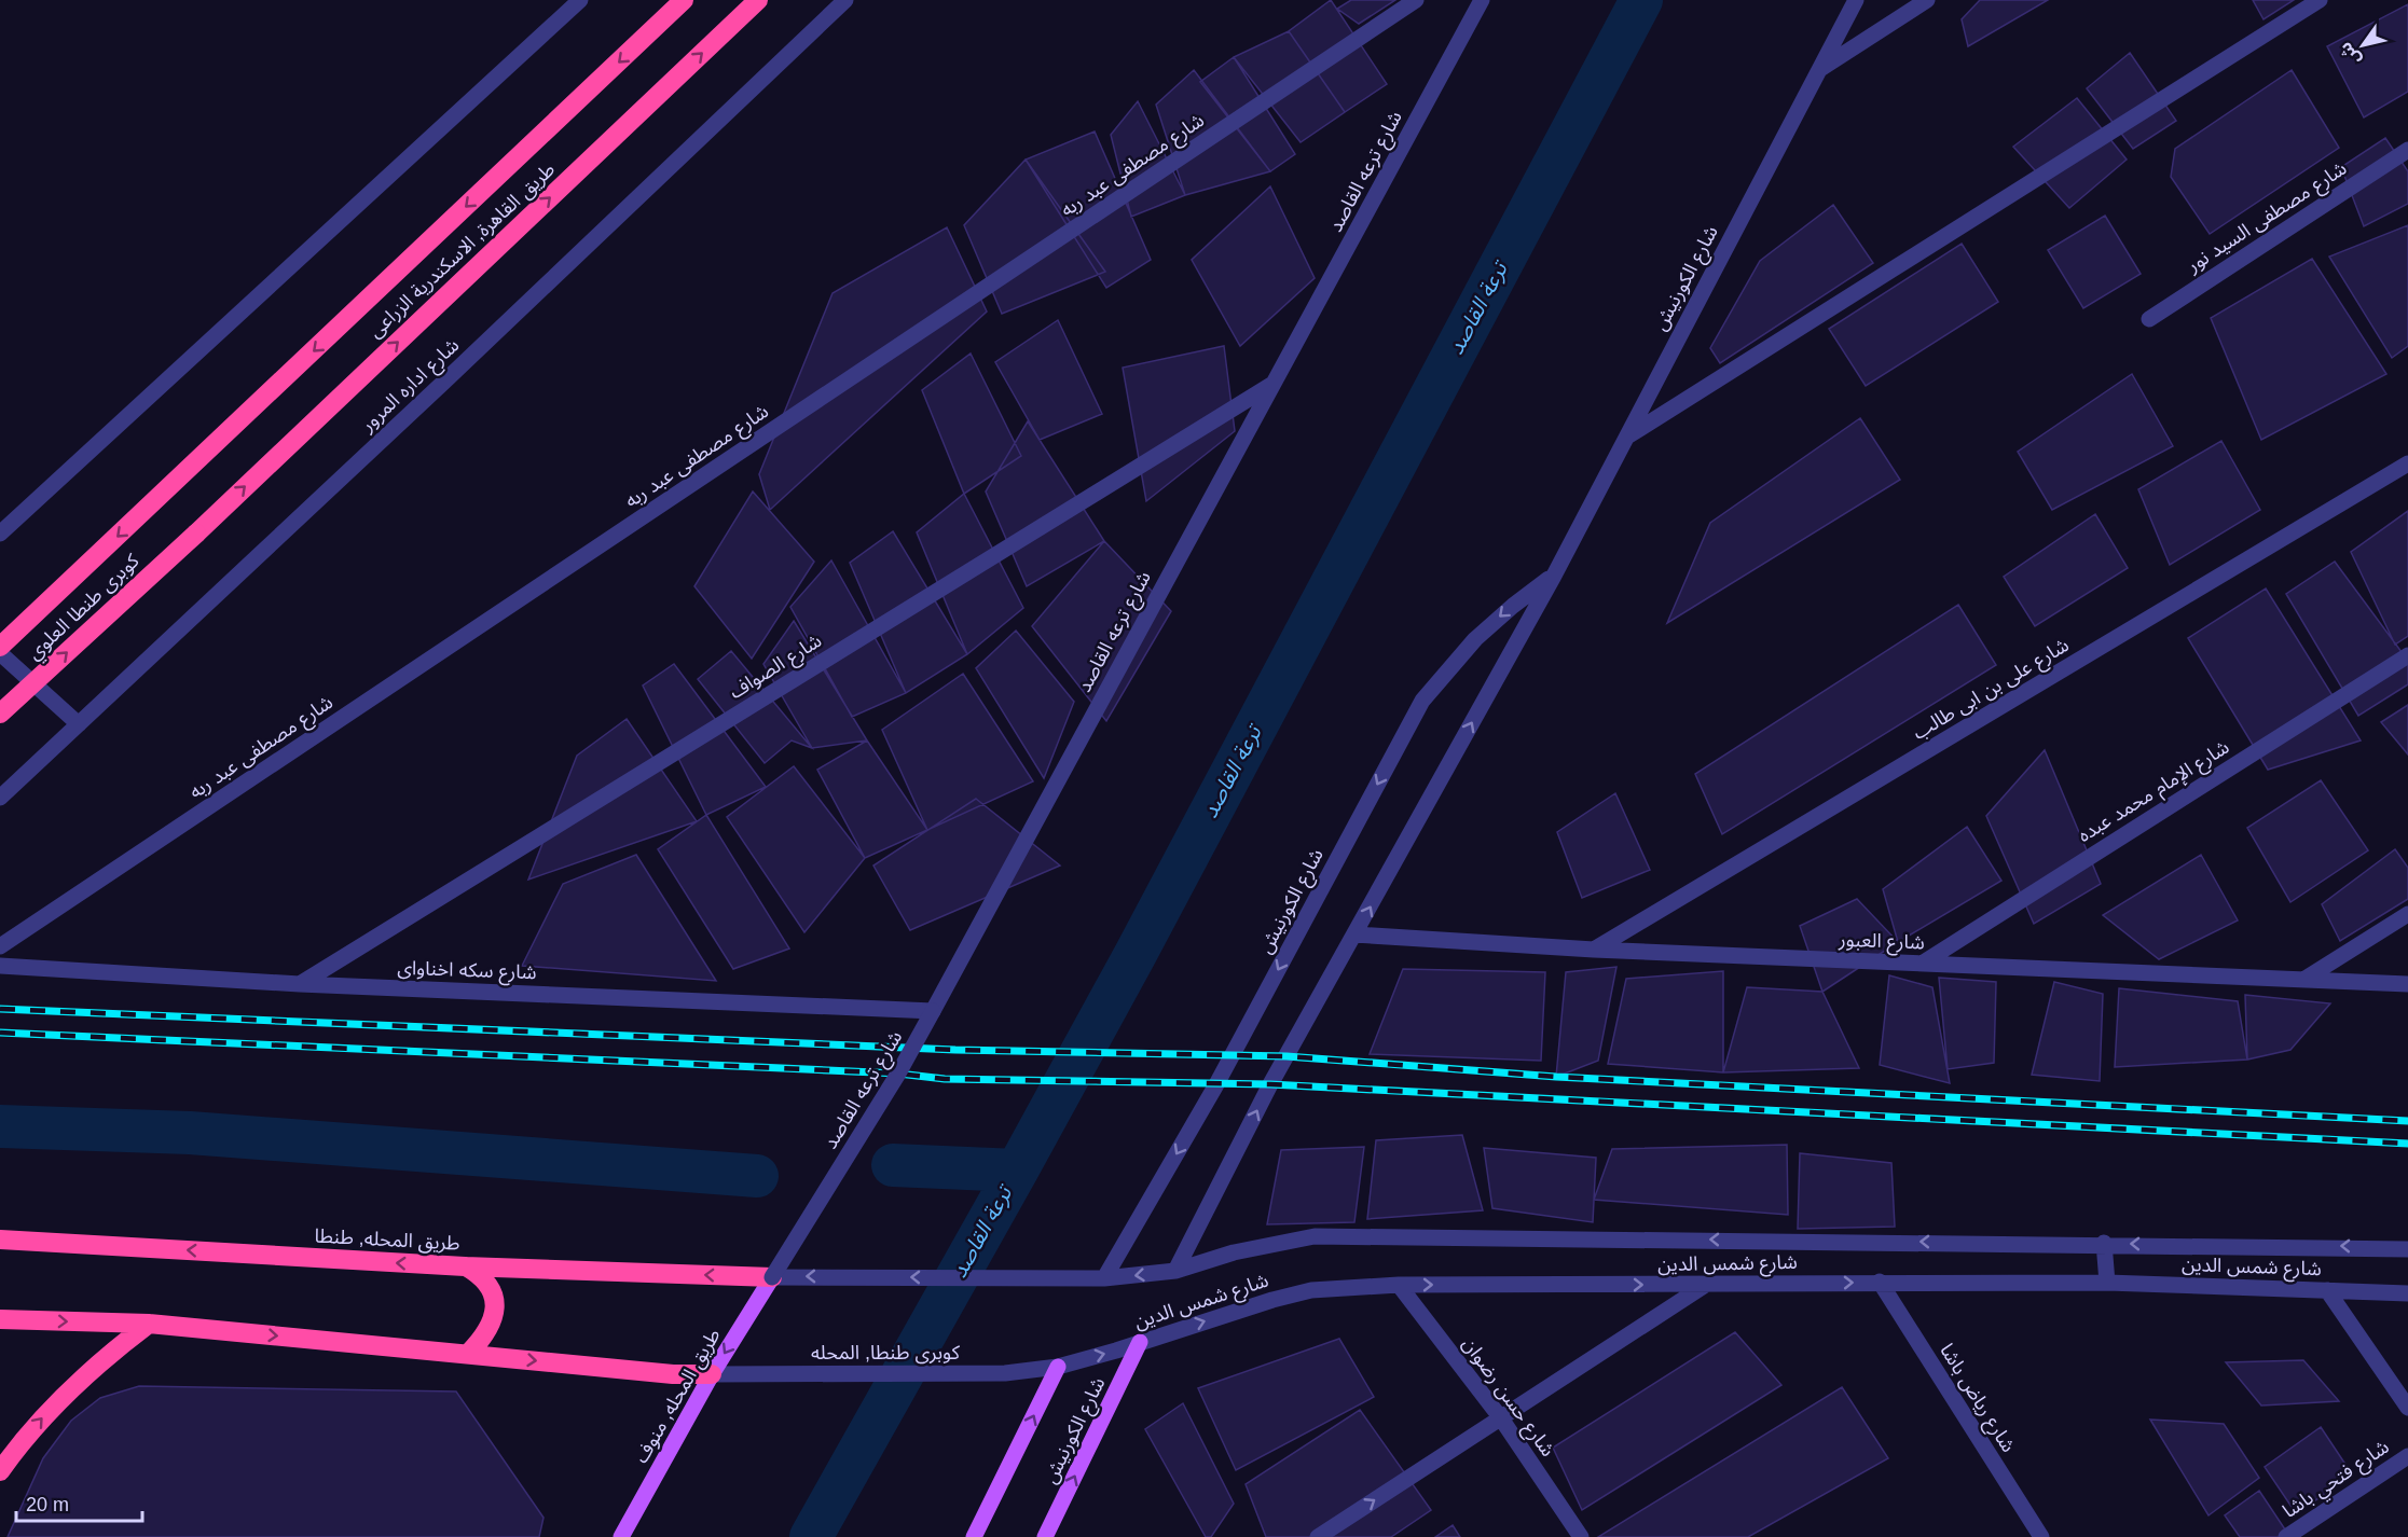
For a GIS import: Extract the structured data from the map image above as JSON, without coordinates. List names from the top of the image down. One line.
{"streets":{"highway":["طريق القاهرة, الاسكندرية الزراعى","كوبرى طنطا العلوي","طريق المحله, طنطا"],"main road":["شارع الكورنيش","طريق المحله, منوف"],"street":["شارع مصطفى عبد ربه","شارع ترعه القاصد","شارع مصطفى السيد نور","شارع اداره المرور","شارع الصواف","شارع على بن ابى طالب","شارع الإمام محمد عبده","شارع العبور","شارع سكه اخناواى","شارع شمس الدين","كوبرى طنطا, المحله","شارع حسن رضوان","شارع رياض باشا","شارع فتحي باشا"]},"crossings":[["شارع ترعه القاصد","شارع الصواف"],["شارع ترعه القاصد","شارع سكه اخناواى"],["شارع ترعه القاصد","طريق المحله, طنطا"],["شارع ترعه القاصد","طريق المحله, منوف"],["طريق القاهرة, الاسكندرية الزراعى","كوبرى طنطا العلوي"],["شارع الكورنيش","شارع العبور"],["شارع الكورنيش","شارع شمس الدين"],["شارع الصواف","شارع سكه اخناواى"],["شارع على بن ابى طالب","شارع العبور"],["شارع الإمام محمد عبده","شارع العبور"],["طريق المحله, طنطا","طريق المحله, منوف"],["شارع شمس الدين","كوبرى طنطا, المحله"],["شارع شمس الدين","شارع حسن رضوان"],["شارع شمس الدين","شارع رياض باشا"],["كوبرى طنطا, المحله","طريق المحله, منوف"]],"one_way":["طريق المحله, منوف"],"water":["ترعة القاصد"],"scale_bar":"20 m","north":"bottom left"}
